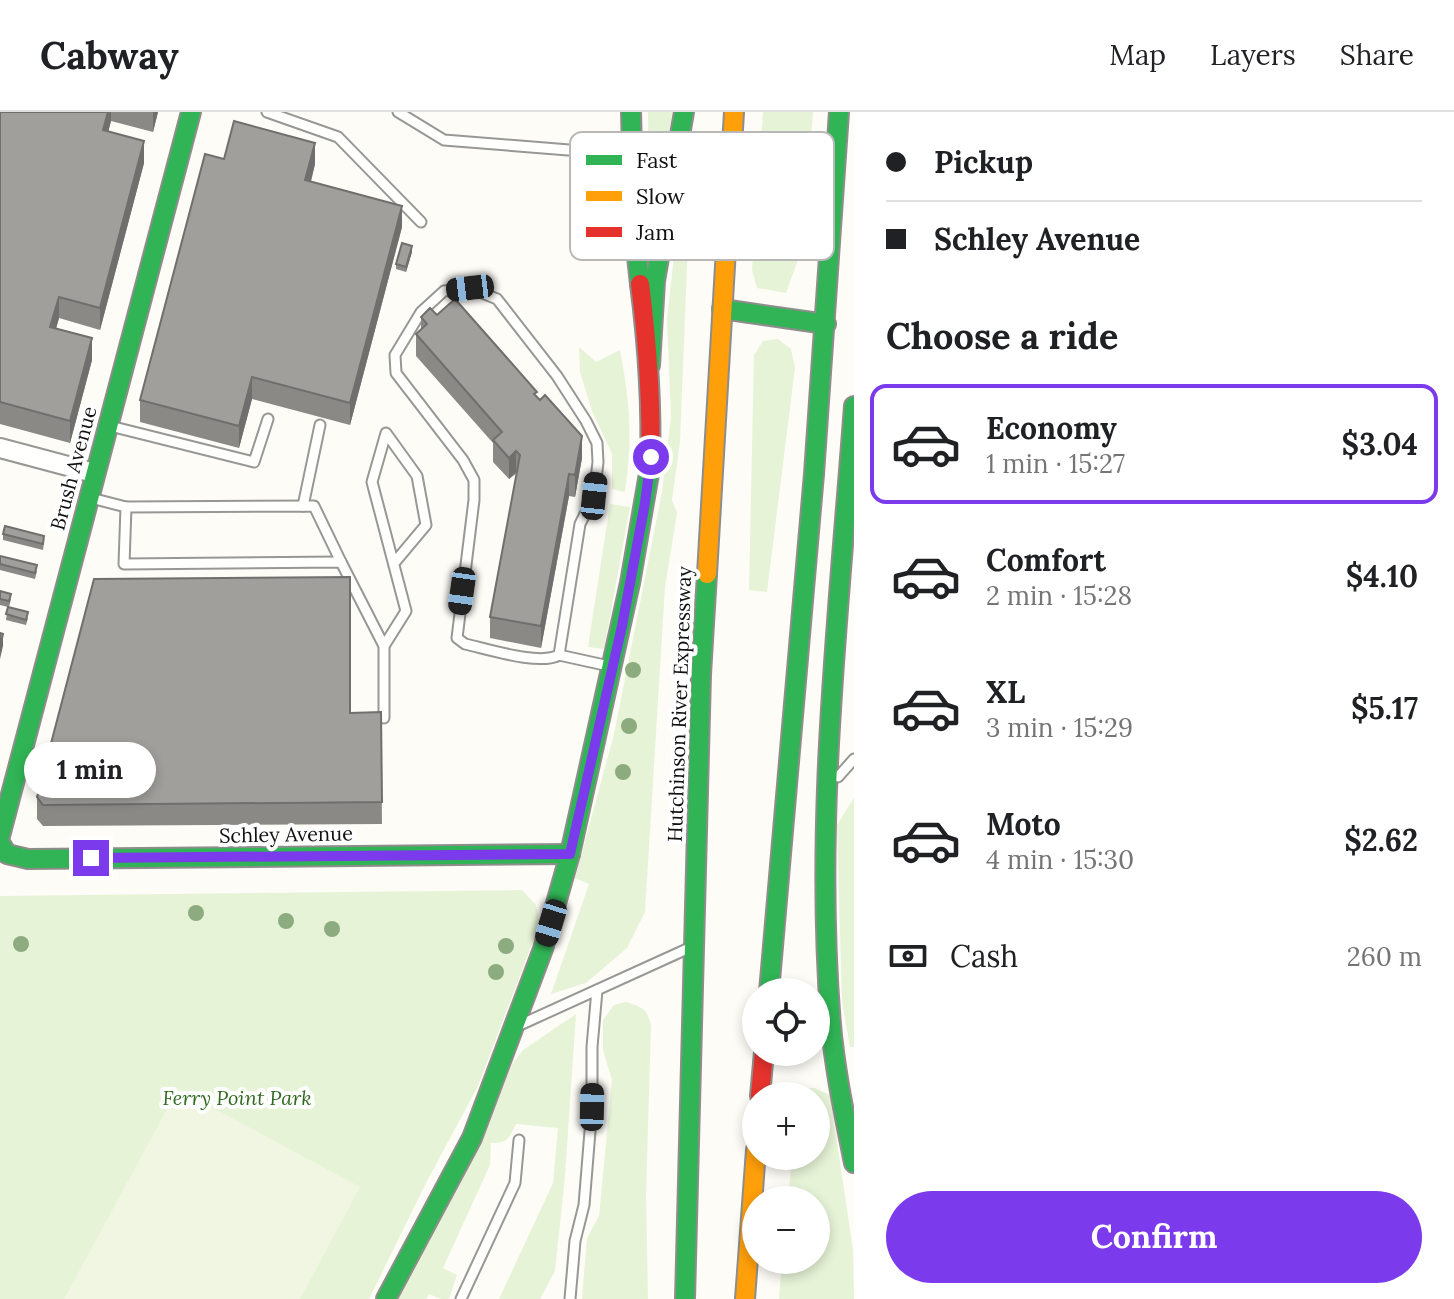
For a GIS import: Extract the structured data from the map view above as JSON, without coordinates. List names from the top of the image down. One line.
{"streets":{"main road":["Brush Avenue","Hutchinson River Expressway","Schley Avenue"]},"crossings":[["Brush Avenue","Schley Avenue"]],"parks":["Ferry Point Park"],"legend":["Fast","Slow","Jam"],"page":{"header":"Cabway","nav":["Map","Layers","Share"],"banner":["Pickup","Schley Avenue"],"heading":"Choose a ride","list":[{"name":"Economy","note":"1 min · 15:27","value":"$3.04"},{"name":"Comfort","note":"2 min · 15:28","value":"$4.10"},{"name":"XL","note":"3 min · 15:29","value":"$5.17"},{"name":"Moto","note":"4 min · 15:30","value":"$2.62"}],"bubble":"1 min","pay":["Cash","260 m"],"map_buttons":["+","−"],"buttons":"Confirm"}}
